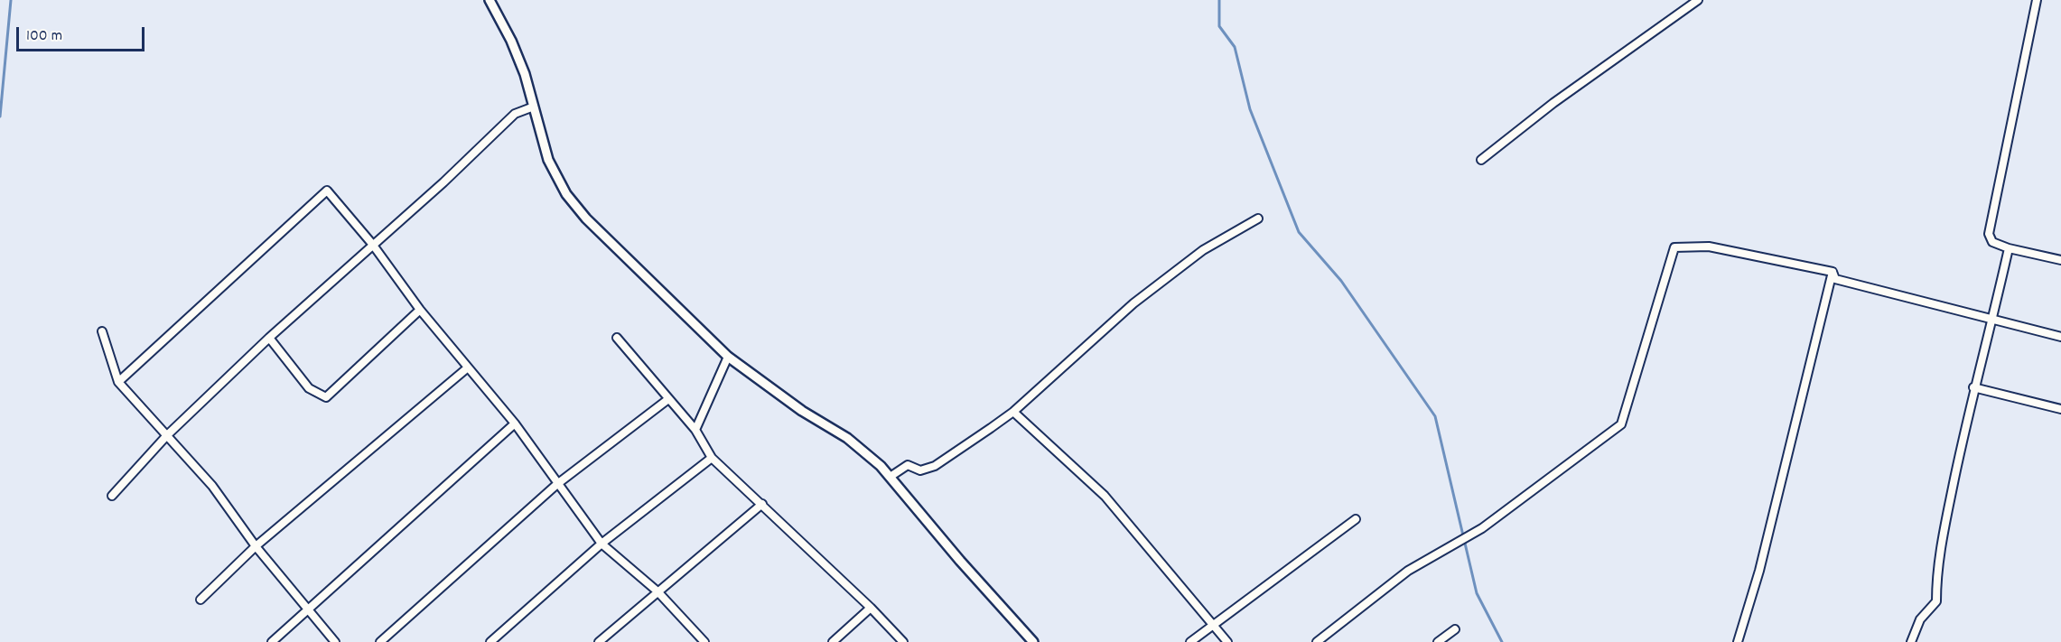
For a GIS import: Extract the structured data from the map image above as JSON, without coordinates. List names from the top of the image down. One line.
{"scale_bar":"100 m"}
